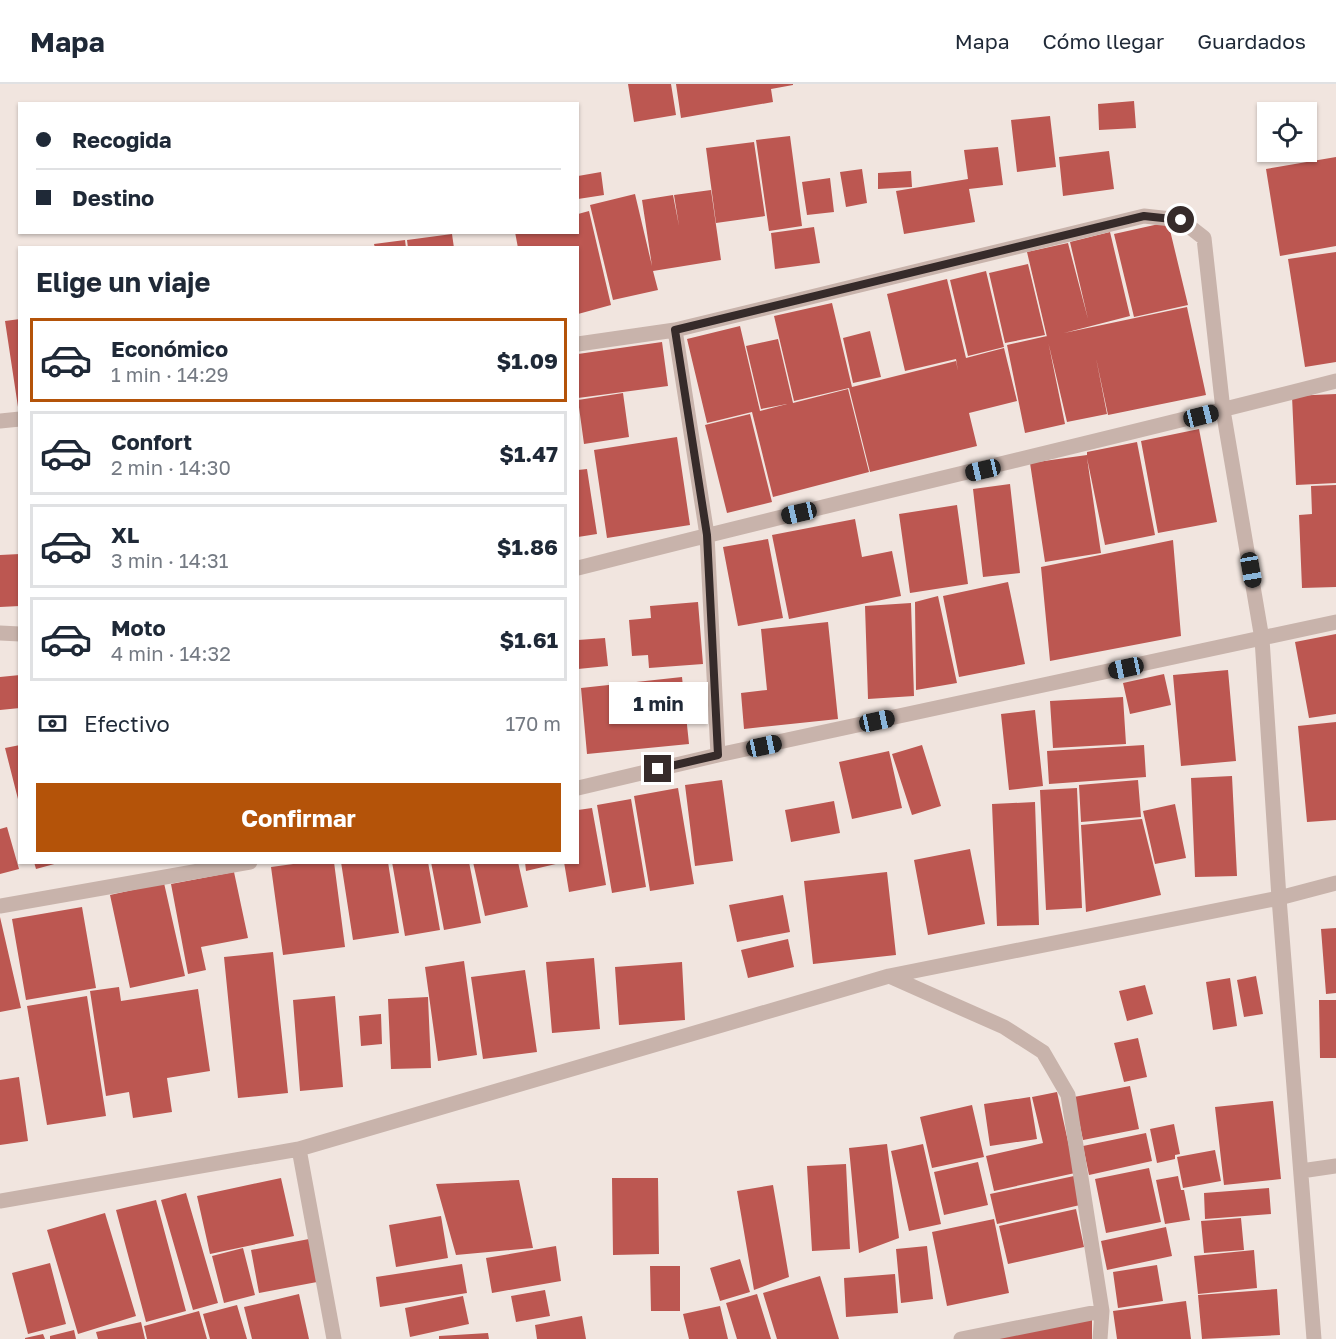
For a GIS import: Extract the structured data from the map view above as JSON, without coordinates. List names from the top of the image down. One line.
{"page":{"header":"Mapa","nav":["Mapa","Cómo llegar","Guardados"],"banner":["Recogida","Destino"],"heading":"Elige un viaje","list":[{"name":"Económico","note":"1 min · 14:29","value":"$1.09"},{"name":"Confort","note":"2 min · 14:30","value":"$1.47"},{"name":"XL","note":"3 min · 14:31","value":"$1.86"},{"name":"Moto","note":"4 min · 14:32","value":"$1.61"}],"bubble":"1 min","pay":["Efectivo","170 m"],"buttons":"Confirmar"}}
